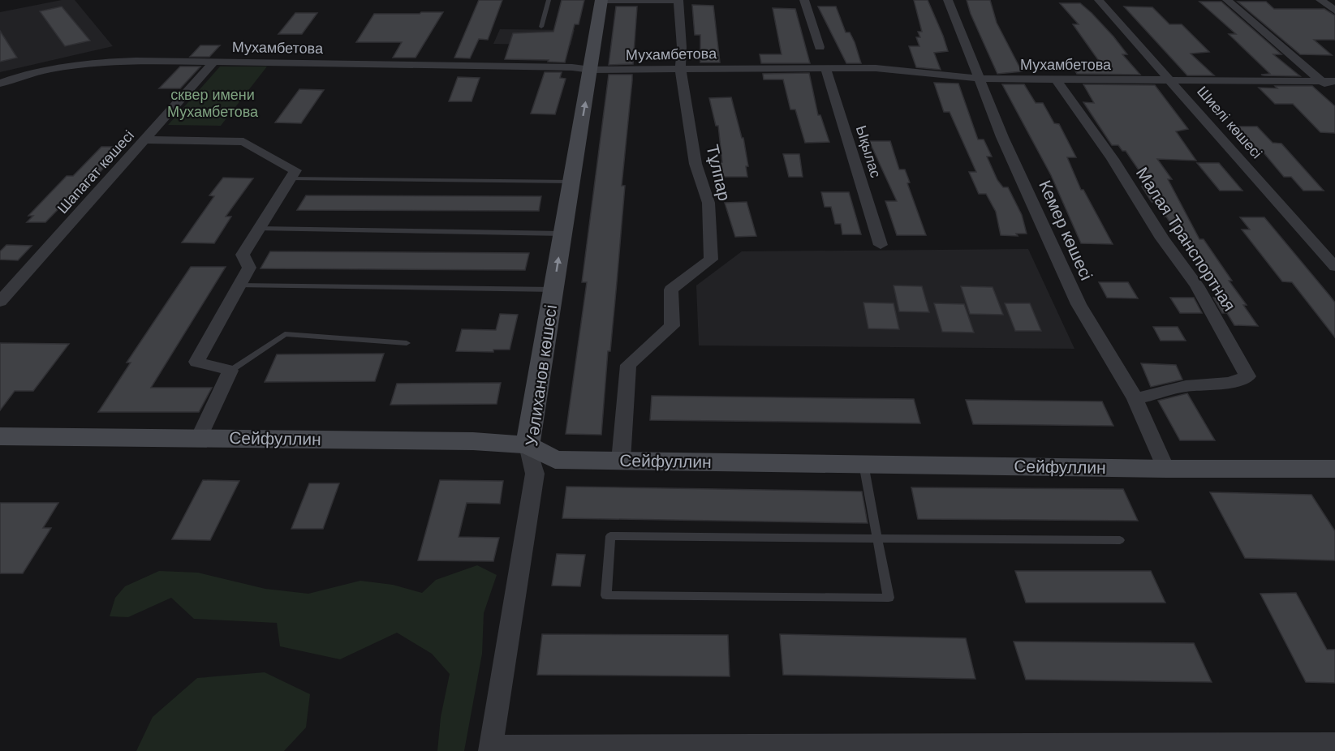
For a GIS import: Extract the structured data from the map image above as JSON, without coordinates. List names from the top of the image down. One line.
{"streets":{"street":["Мухамбетова","Шиелі көшесі","Ықылас","Шапагат көшесі","Тұлпар","Кемер көшесі","Малая Транспортная","Уәлиханов көшесі","Сейфуллин"]},"crossings":[["Мухамбетова","Шиелі көшесі"],["Мухамбетова","Ықылас"],["Мухамбетова","Шапагат көшесі"],["Мухамбетова","Тұлпар"],["Мухамбетова","Кемер көшесі"],["Мухамбетова","Малая Транспортная"],["Мухамбетова","Уәлиханов көшесі"],["Тұлпар","Сейфуллин"],["Кемер көшесі","Малая Транспортная"],["Кемер көшесі","Сейфуллин"],["Уәлиханов көшесі","Сейфуллин"]],"parks":["сквер имени Мухамбетова"]}
